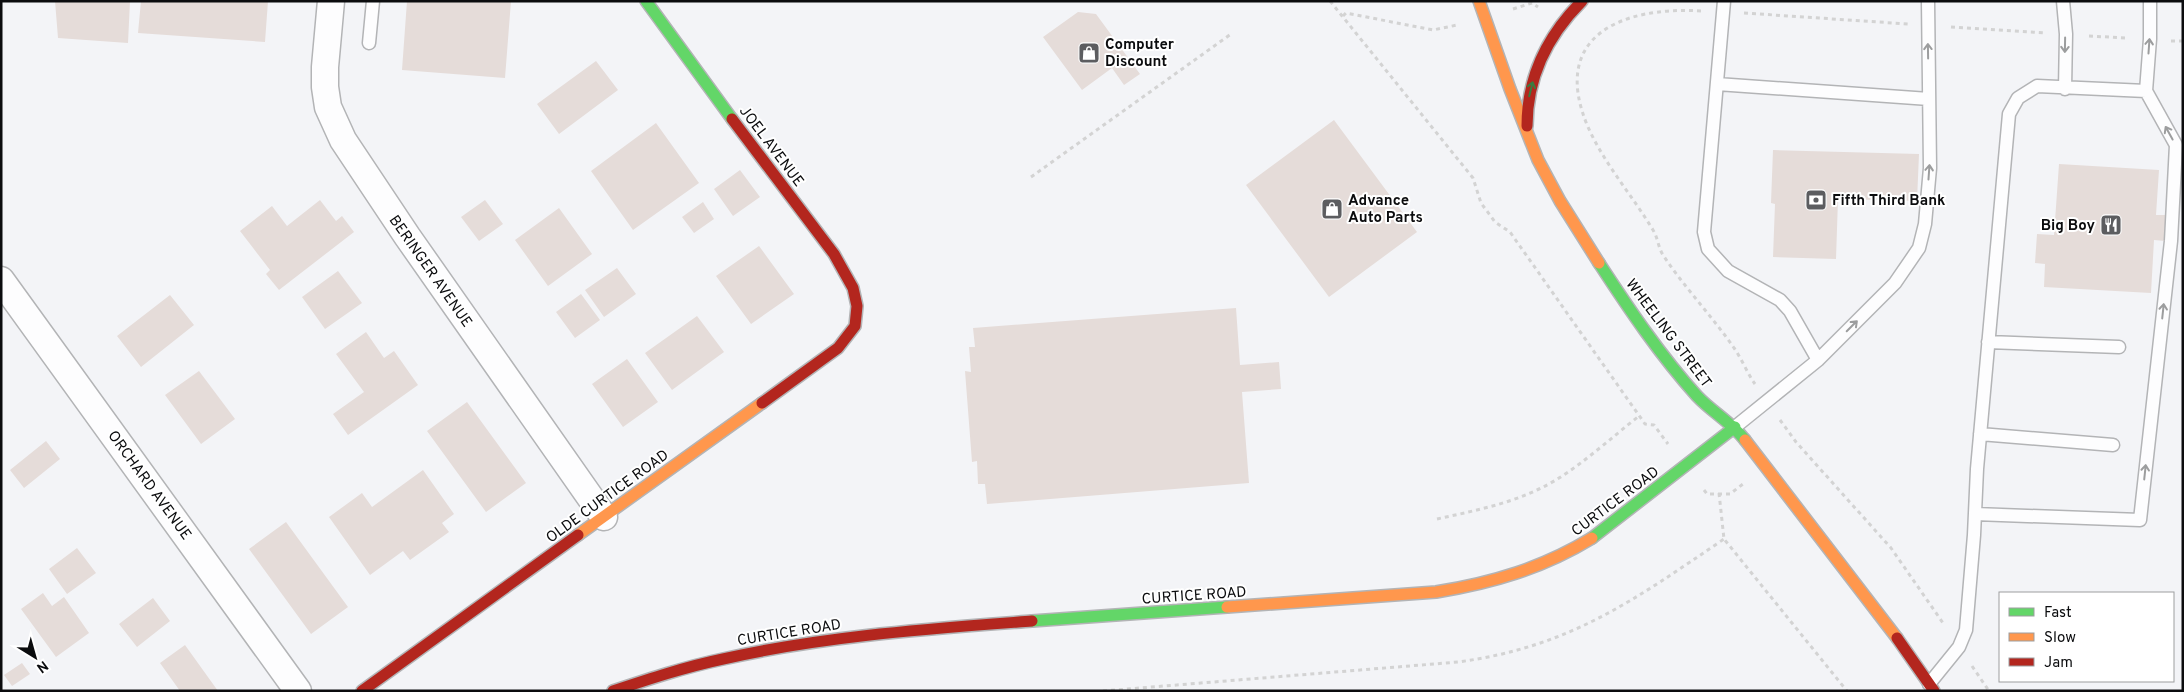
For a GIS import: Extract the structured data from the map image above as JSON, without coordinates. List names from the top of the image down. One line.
{"streets":{"street":["JOEL AVENUE","BERINGER AVENUE","WHEELING STREET","ORCHARD AVENUE","OLDE CURTICE ROAD","CURTICE ROAD"]},"crossings":[["JOEL AVENUE","OLDE CURTICE ROAD"],["BERINGER AVENUE","OLDE CURTICE ROAD"],["WHEELING STREET","CURTICE ROAD"]],"places":{"shop":["Computer Discount","Advance Auto Parts"],"bank":["Fifth Third Bank"],"restaurant":["Big Boy"]},"legend":["Fast","Slow","Jam"],"north":"bottom right"}
